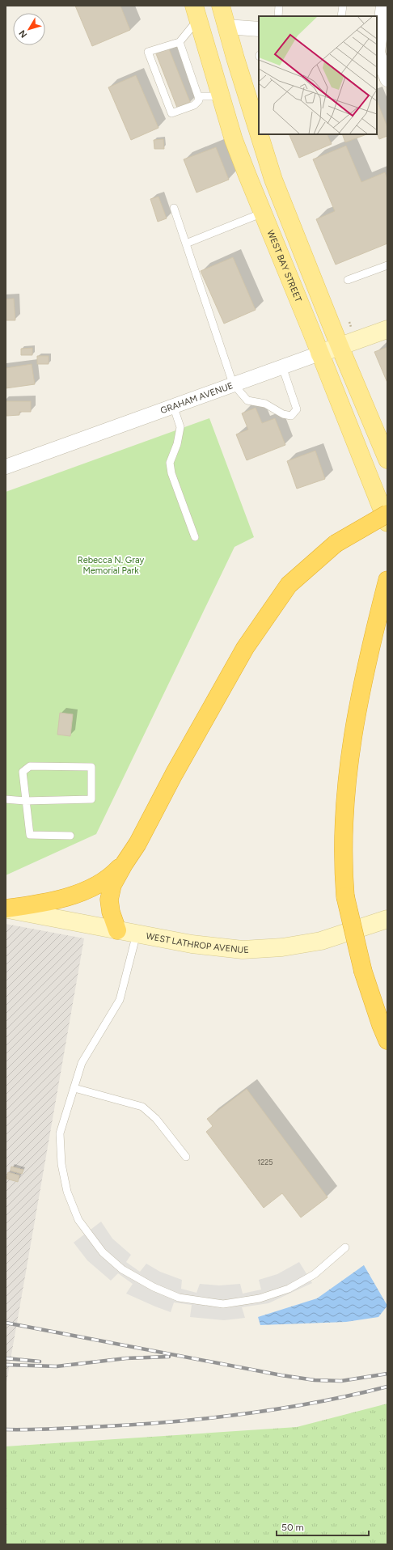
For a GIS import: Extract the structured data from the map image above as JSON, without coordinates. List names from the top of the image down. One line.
{"streets":{"main road":["WEST BAY STREET"],"street":["GRAHAM AVENUE","WEST LATHROP AVENUE"]},"crossings":[["WEST BAY STREET","GRAHAM AVENUE"]],"parks":["Rebecca N. Gray Memorial Park"],"house_numbers":["1225"],"scale_bar":"50 m","north":"bottom left"}
